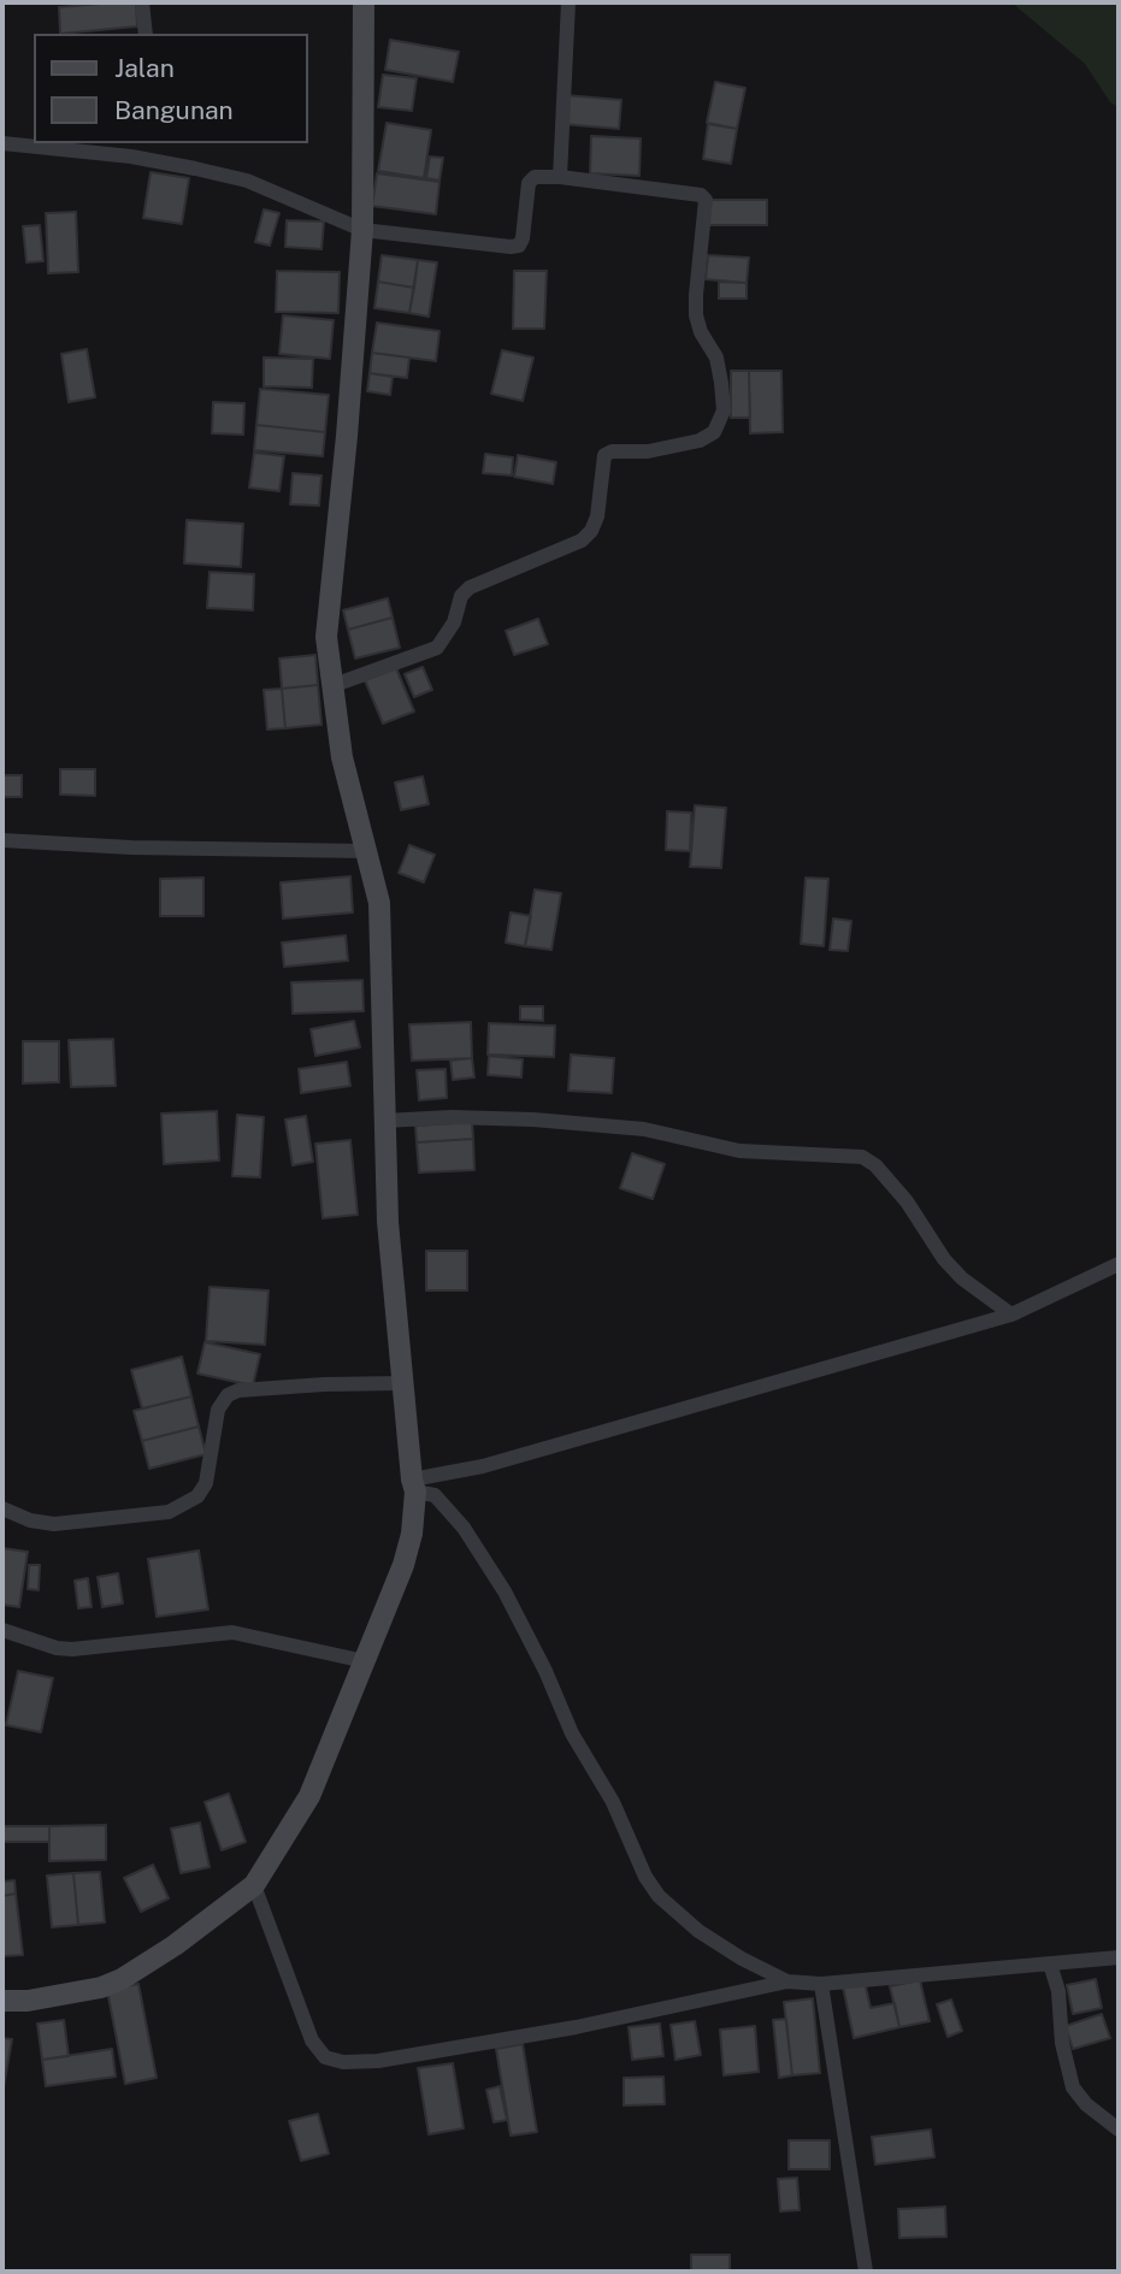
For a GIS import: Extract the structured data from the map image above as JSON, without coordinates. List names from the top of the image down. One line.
{"legend":["Jalan","Bangunan"]}
